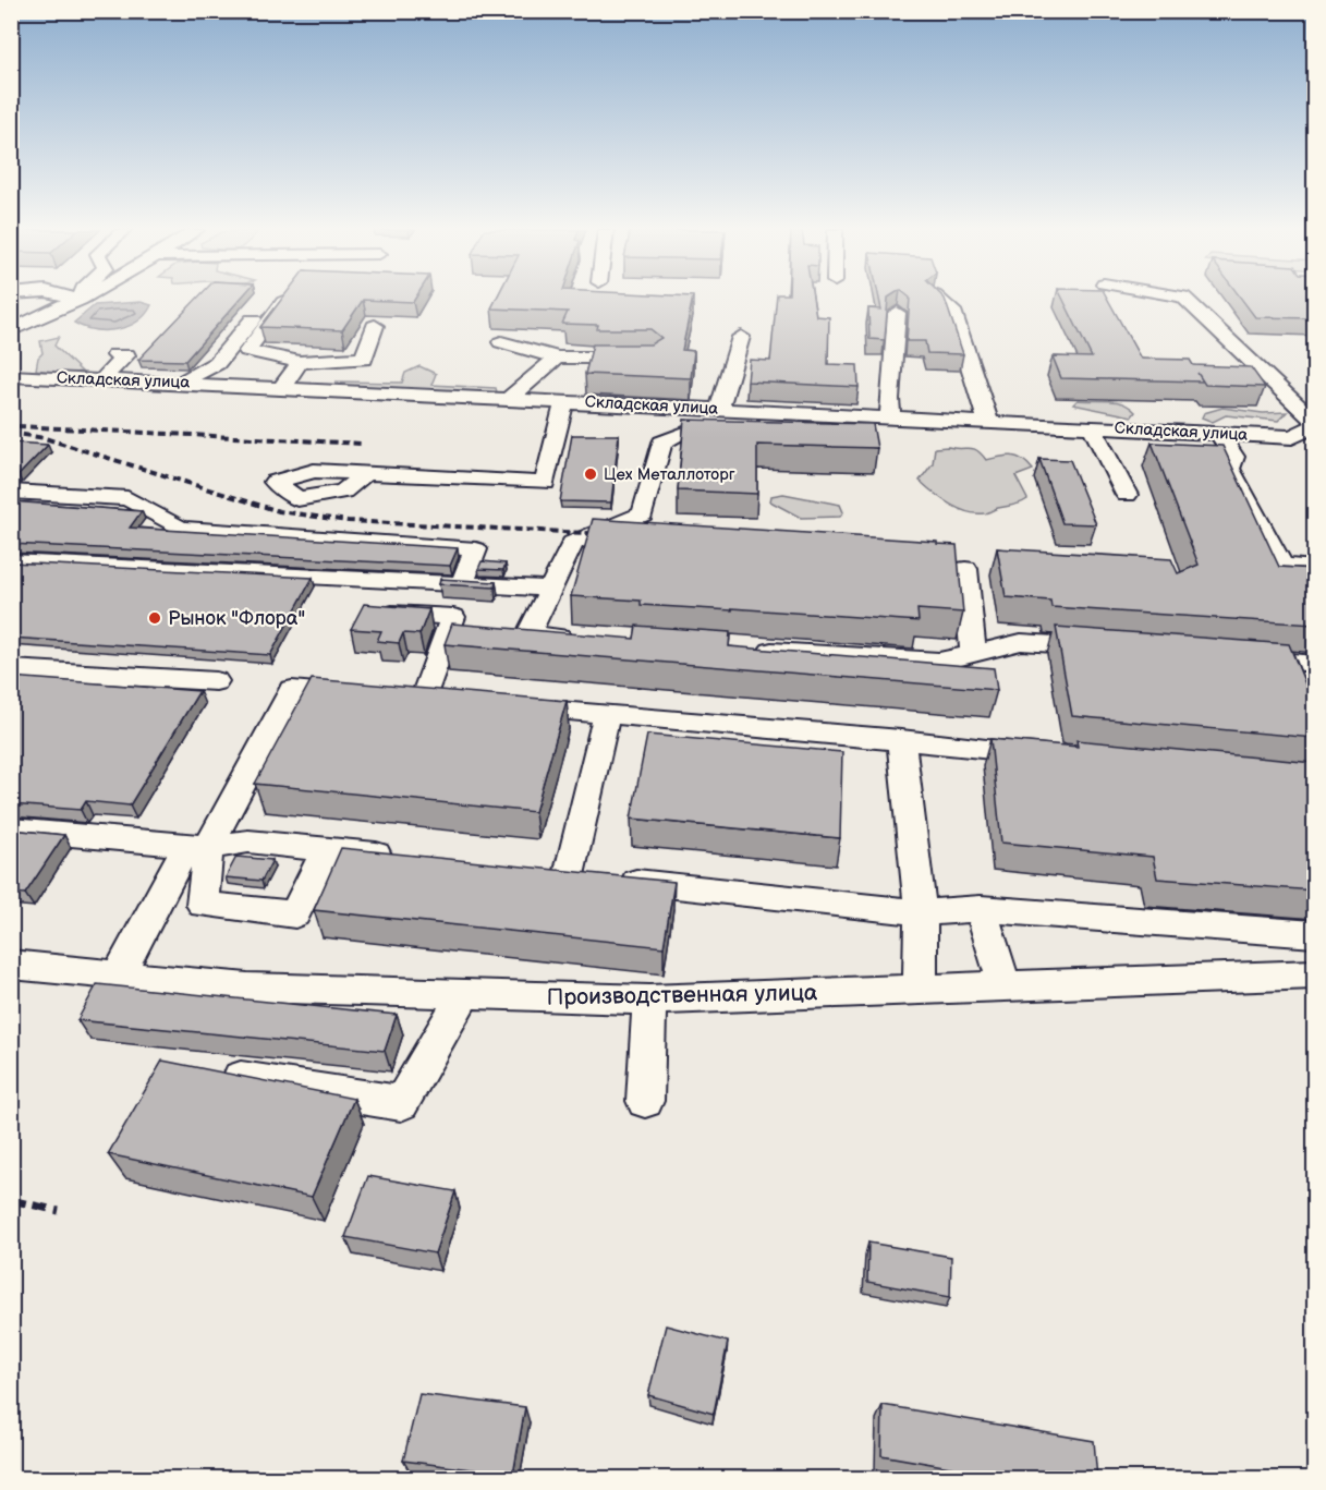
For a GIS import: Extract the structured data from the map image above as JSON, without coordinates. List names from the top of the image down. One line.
{"streets":{"street":["Складская улица","Производственная улица"]},"places":["Цех Металлоторг","Рынок \"Флора\""]}
